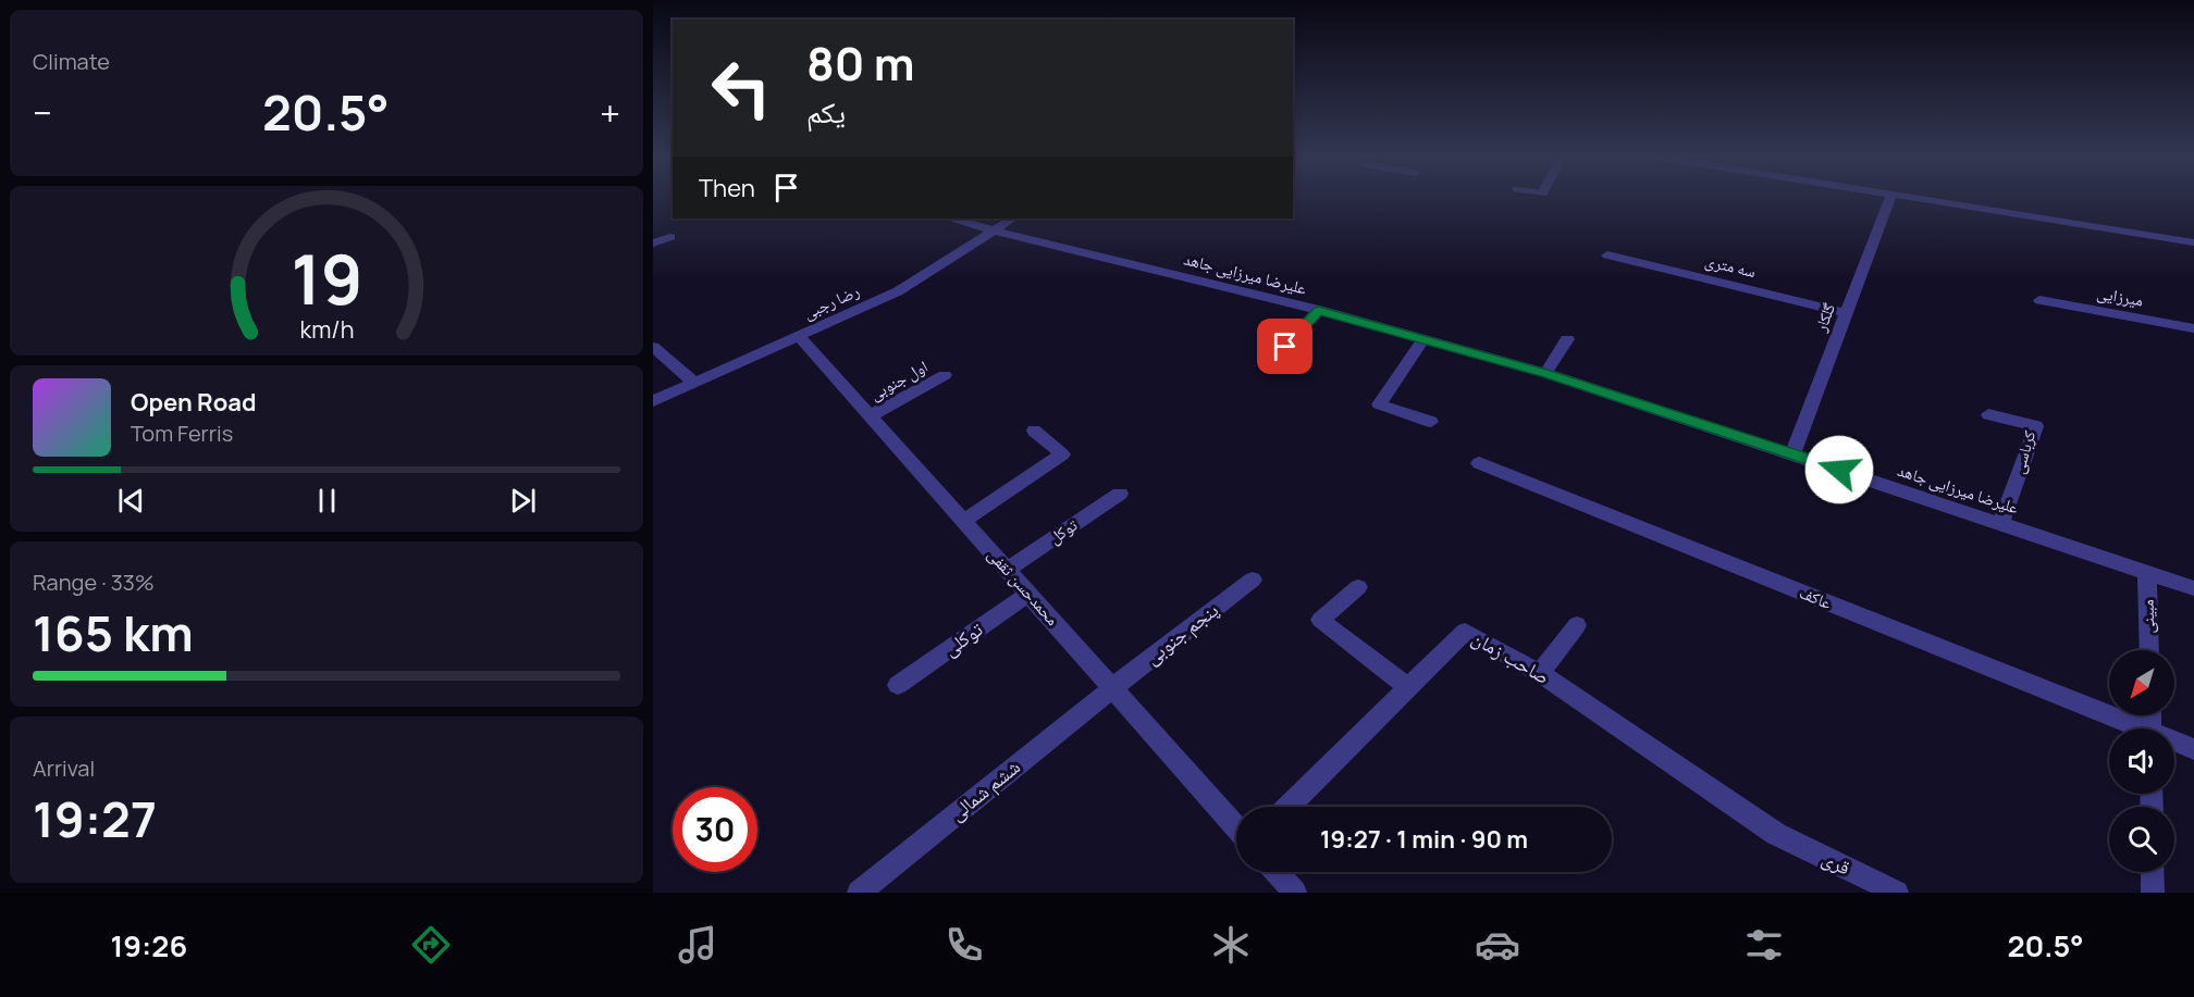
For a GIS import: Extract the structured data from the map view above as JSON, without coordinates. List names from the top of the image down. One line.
{"streets":{"street":["سه متری","علیرضا میرزایی جاهد","میرزایی","رضا رجبی","گلکار","اول جنوبی","کرباسی","توکل","محمدحسن ثقفی","عاکف","مبینی","پنجم جنوبی","توکلی","صاحب زمان","ششم شمالی","قری"]},"crossings":[["سه متری","گلکار"],["علیرضا میرزایی جاهد","رضا رجبی"],["علیرضا میرزایی جاهد","گلکار"],["علیرضا میرزایی جاهد","کرباسی"],["علیرضا میرزایی جاهد","مبینی"],["رضا رجبی","محمدحسن ثقفی"],["اول جنوبی","محمدحسن ثقفی"],["توکل","محمدحسن ثقفی"],["محمدحسن ثقفی","پنجم جنوبی"],["محمدحسن ثقفی","توکلی"],["محمدحسن ثقفی","ششم شمالی"],["پنجم جنوبی","ششم شمالی"],["صاحب زمان","قری"]],"north":"bottom left","page":{"tile":["Climate",["Range · 33%","165 km"],["Arrival","19:27"]],"turn":["80 m","یکم"],"heat":["−","20.5°","+"],"then":"Then","song":["Open Road","Tom Ferris"],"limit":"30","trip":"19:27 · 1 min · 90 m","tabs":["19:26","20.5°"],"gauge":["19","km/h"]}}
